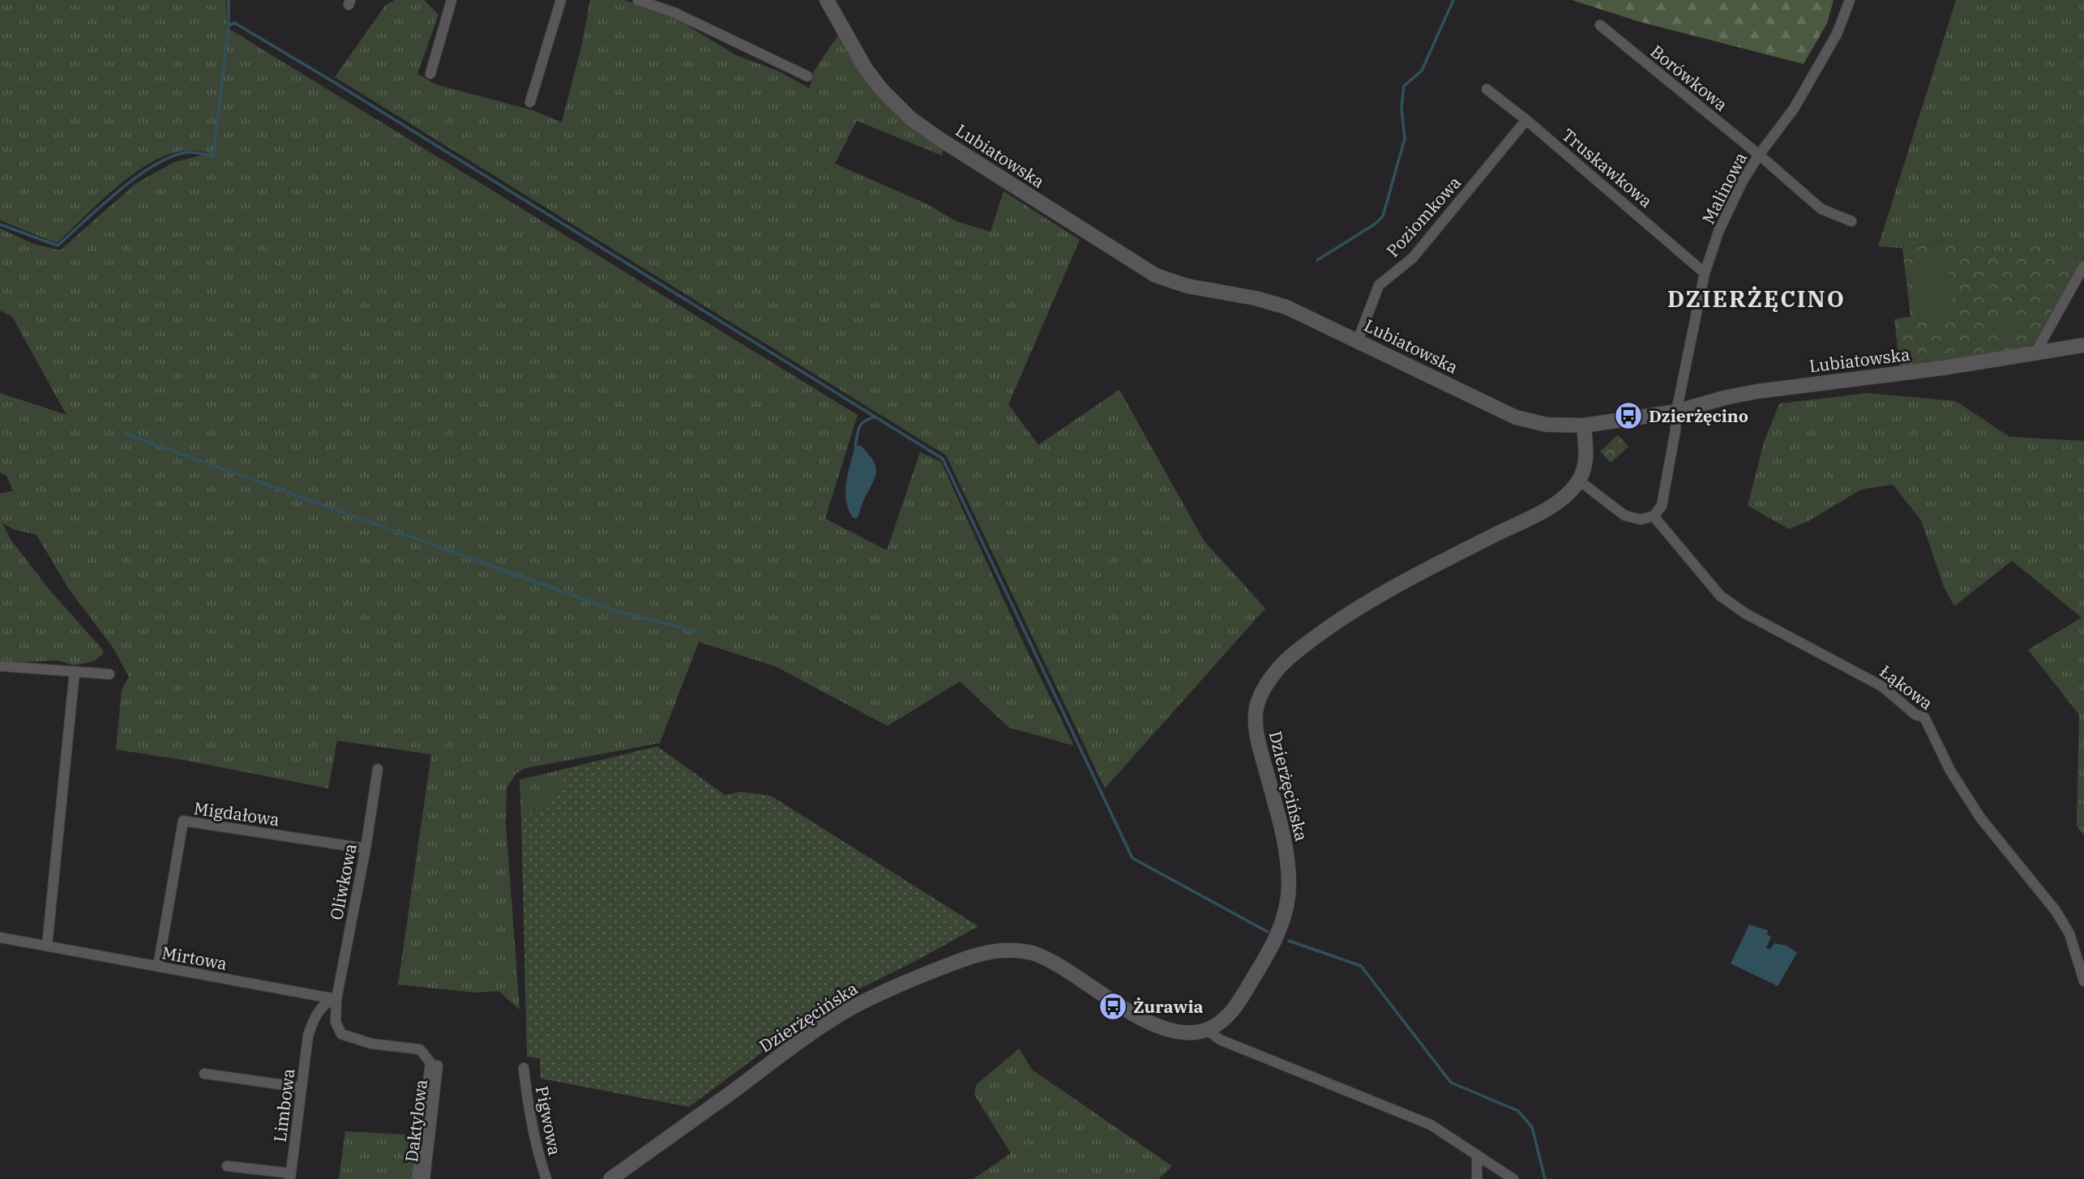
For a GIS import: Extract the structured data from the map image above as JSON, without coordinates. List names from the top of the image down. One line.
{"streets":{"street":["Borówkowa","Lubiatowska","Truskawkowa","Malinowa","Poziomkowa","Łąkowa","Dzierżęcińska","Migdałowa","Oliwkowa","Mirtowa","Limbowa","Daktylowa","Pigwowa"]},"crossings":[["Borówkowa","Malinowa"],["Lubiatowska","Malinowa"],["Lubiatowska","Poziomkowa"],["Truskawkowa","Malinowa"],["Truskawkowa","Poziomkowa"],["Migdałowa","Oliwkowa"],["Migdałowa","Mirtowa"],["Oliwkowa","Mirtowa"],["Oliwkowa","Limbowa"],["Mirtowa","Limbowa"]],"districts":["DZIERŻĘCINO"],"places":{"bus stop":["Dzierżęcino","Żurawia"]}}
